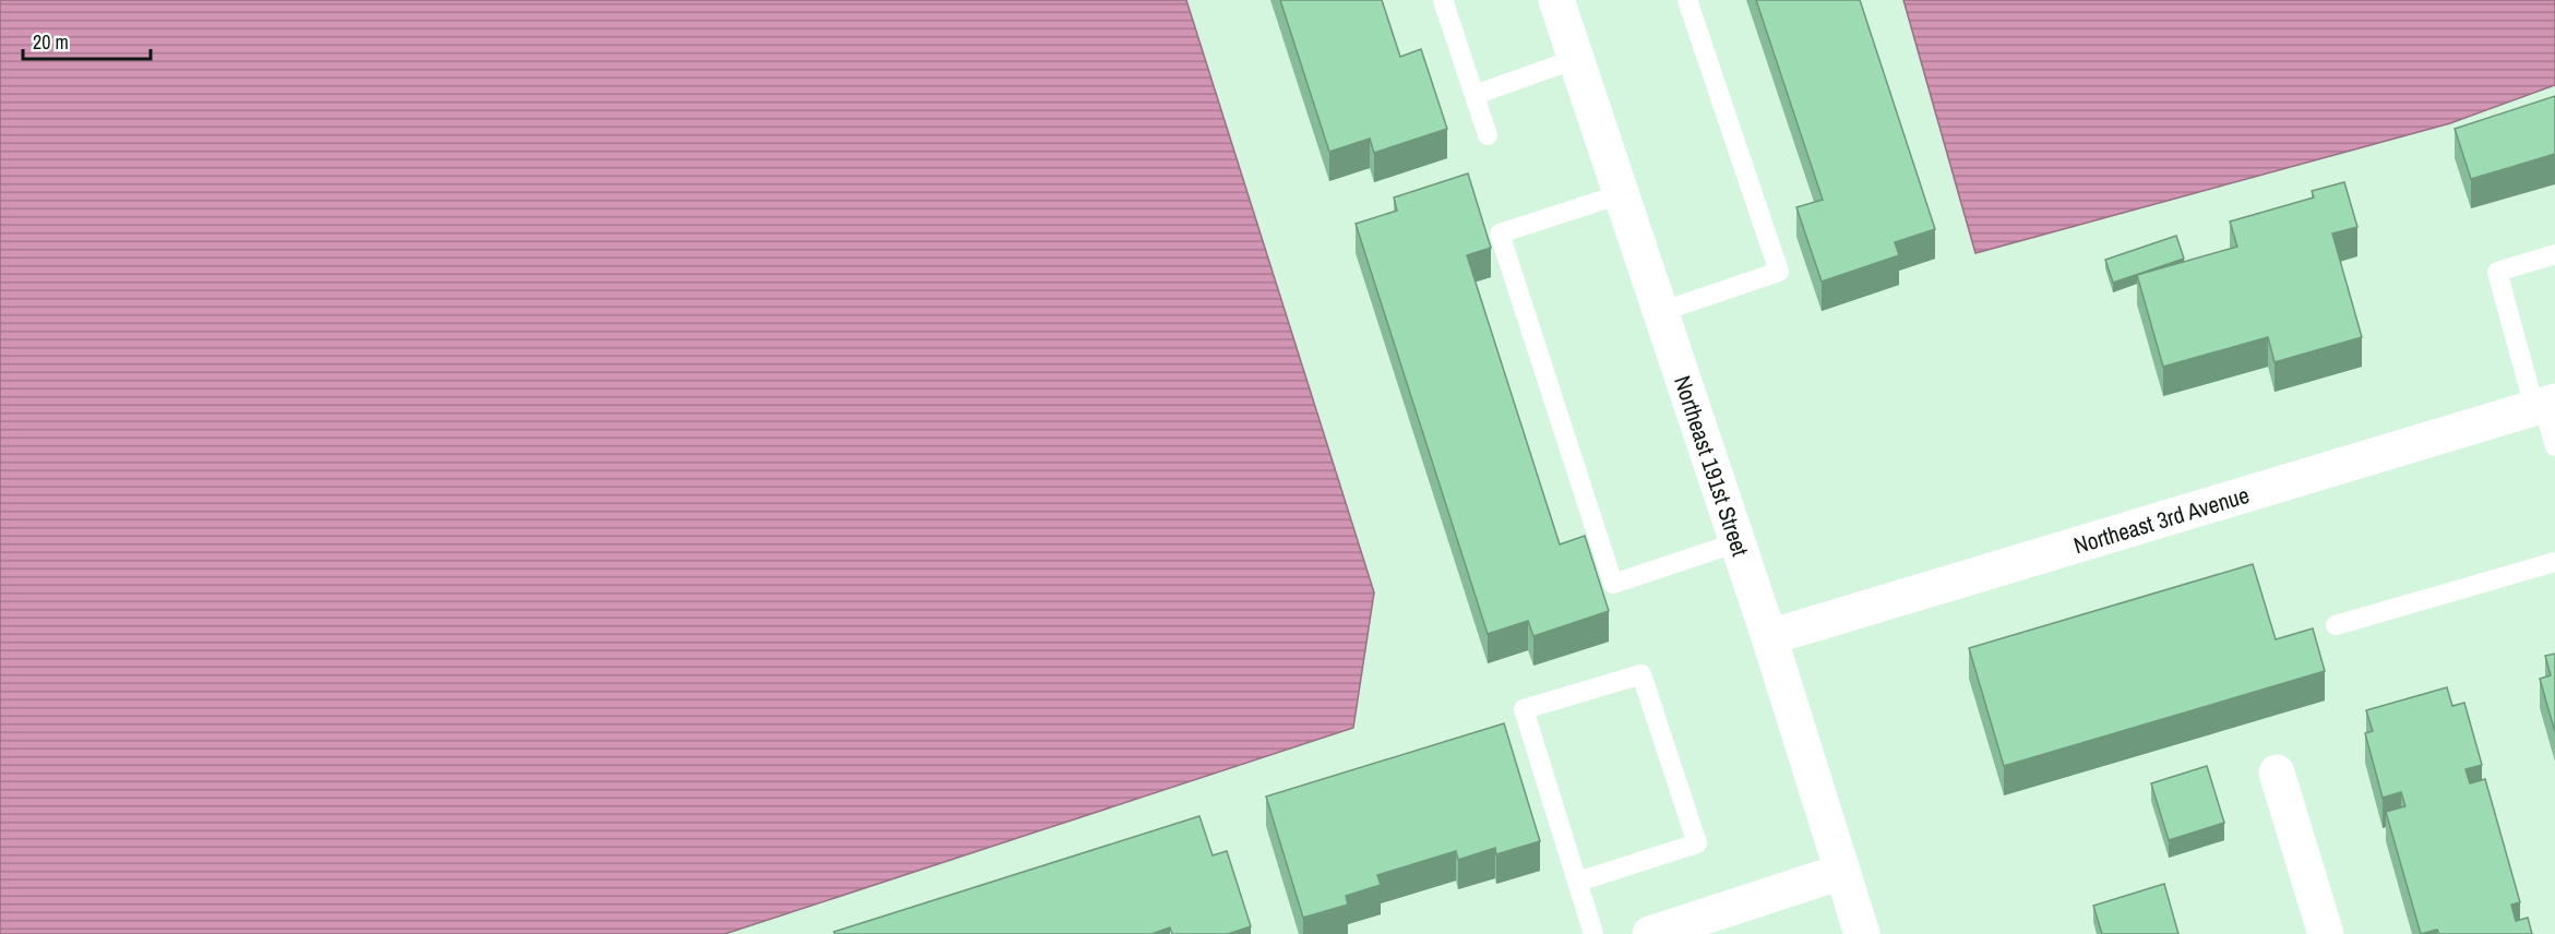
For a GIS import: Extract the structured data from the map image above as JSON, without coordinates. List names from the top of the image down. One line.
{"streets":{"street":["Northeast 191st Street","Northeast 3rd Avenue"]},"crossings":[["Northeast 191st Street","Northeast 3rd Avenue"]],"scale_bar":"20 m"}
